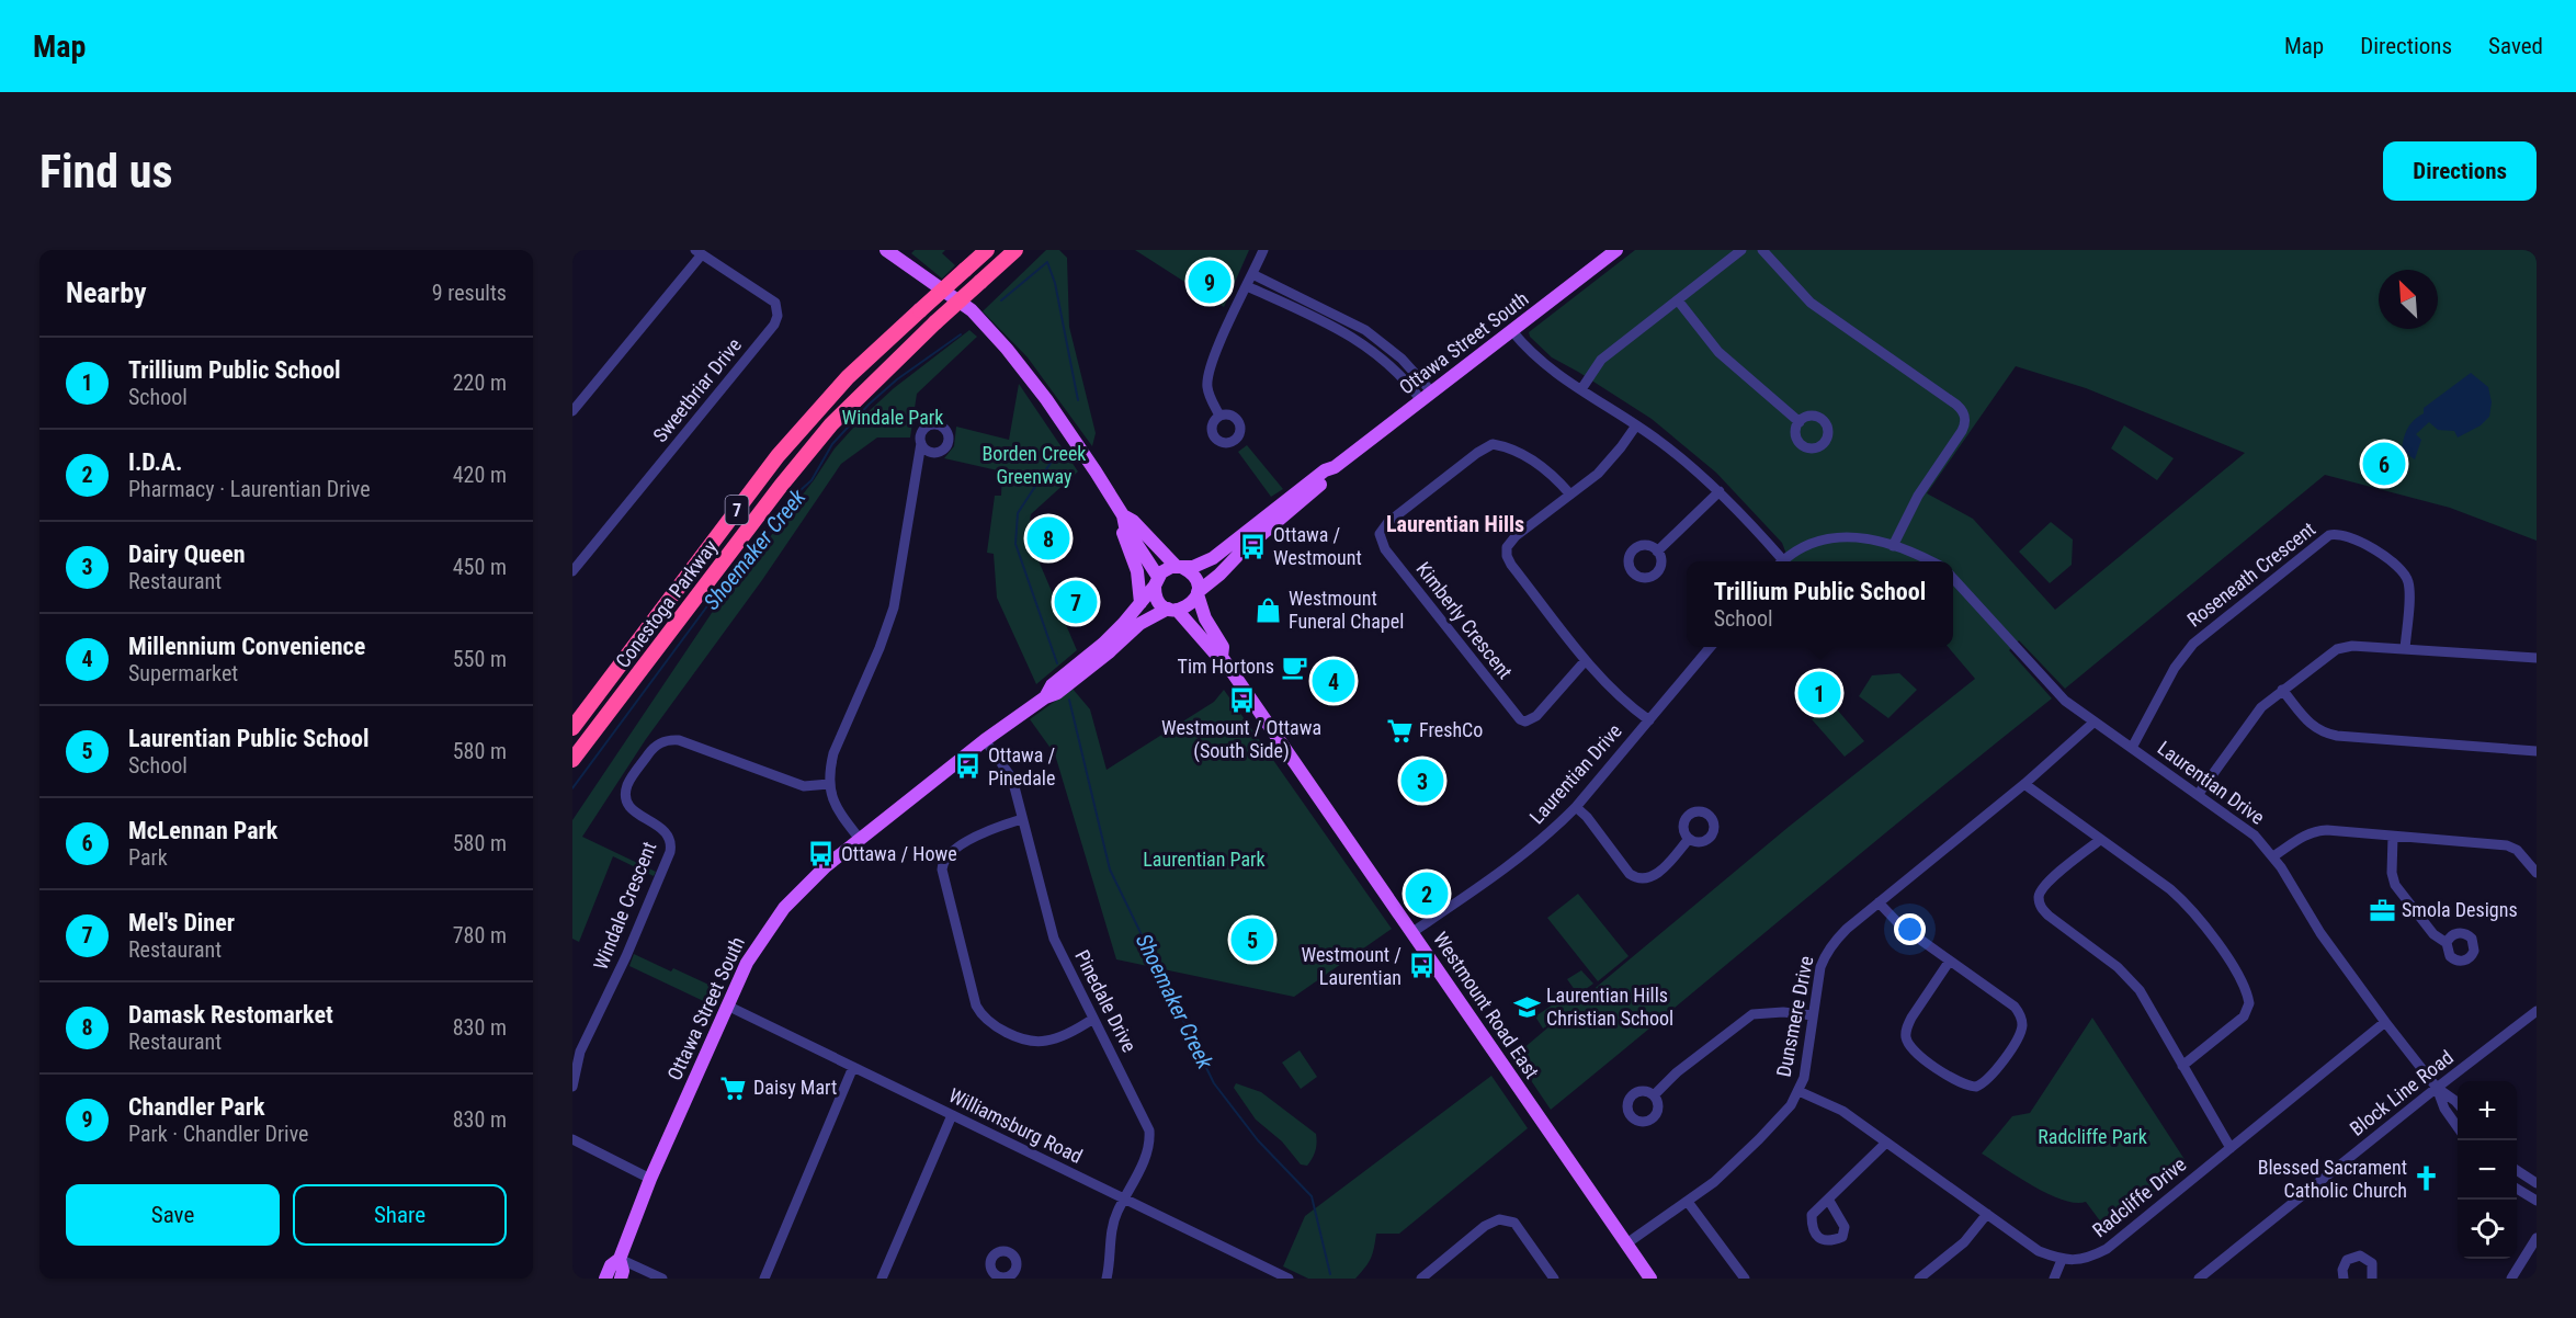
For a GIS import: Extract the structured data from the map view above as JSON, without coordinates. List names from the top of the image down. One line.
{"streets":{"highway":["7","Conestoga Parkway"],"main road":["Ottawa Street South","Westmount Road East"],"street":["Sweetbriar Drive","Roseneath Crescent","Kimberly Crescent","Laurentian Drive","Windale Crescent","Pinedale Drive","Dunsmere Drive","Block Line Road","Williamsburg Road","Radcliffe Drive"]},"crossings":[["Ottawa Street South","Pinedale Drive"],["Ottawa Street South","Williamsburg Road"],["Roseneath Crescent","Laurentian Drive"],["Laurentian Drive","Westmount Road East"],["Laurentian Drive","Dunsmere Drive"],["Laurentian Drive","Block Line Road"],["Laurentian Drive","Radcliffe Drive"],["Pinedale Drive","Williamsburg Road"],["Westmount Road East","Dunsmere Drive"]],"districts":["Laurentian Hills"],"water":["Shoemaker Creek"],"parks":["Windale Park","Borden Creek Greenway","Laurentian Park","Radcliffe Park"],"places":{"bus stop":["Ottawa / Westmount","Westmount / Ottawa (South Side)","Ottawa / Pinedale","Ottawa / Howe","Westmount / Laurentian"],"shop":["Westmount Funeral Chapel"],"cafe":["Tim Hortons"],"supermarket":["FreshCo","Daisy Mart"],"office":["Smola Designs"],"school or university":["Laurentian Hills Christian School"],"church":["Blessed Sacrament Catholic Church"]},"north":"top left","page":{"header":"Map","nav":["Map","Directions","Saved"],"buttons":["Directions",["Save","Share"]],"title":"Find us","heading":["Nearby","9 results"],"pins":["9","6","8","7","4","1","3","2","5"],"list":[{"mark":"1","name":"Trillium Public School","note":"School","value":"220 m"},{"mark":"2","name":"I.D.A.","note":"Pharmacy · Laurentian Drive","value":"420 m"},{"mark":"3","name":"Dairy Queen","note":"Restaurant","value":"450 m"},{"mark":"4","name":"Millennium Convenience","note":"Supermarket","value":"550 m"},{"mark":"5","name":"Laurentian Public School","note":"School","value":"580 m"},{"mark":"6","name":"McLennan Park","note":"Park","value":"580 m"},{"mark":"7","name":"Mel's Diner","note":"Restaurant","value":"780 m"},{"mark":"8","name":"Damask Restomarket","note":"Restaurant","value":"830 m"},{"mark":"9","name":"Chandler Park","note":"Park · Chandler Drive","value":"830 m"}],"popup":["Trillium Public School","School"],"map_buttons":["+","−"]}}
